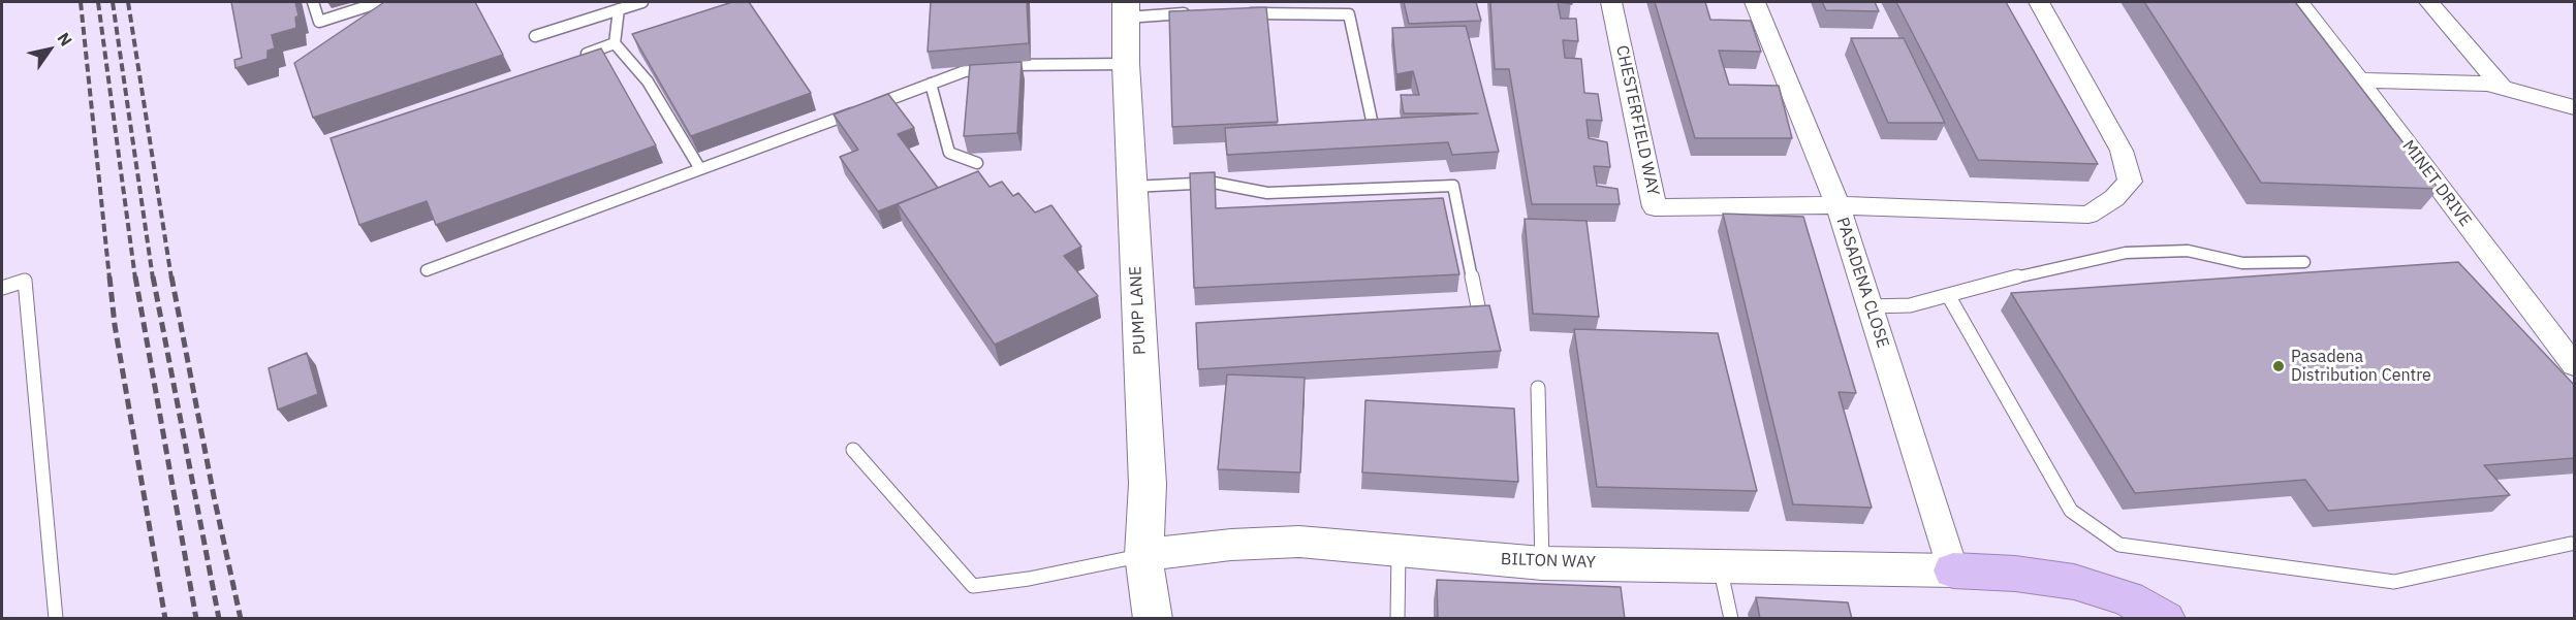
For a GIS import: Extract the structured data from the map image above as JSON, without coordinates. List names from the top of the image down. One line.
{"streets":{"street":["CHESTERFIELD WAY","MINET DRIVE","PASADENA CLOSE","PUMP LANE","BILTON WAY"]},"crossings":[["CHESTERFIELD WAY","PASADENA CLOSE"],["PASADENA CLOSE","BILTON WAY"],["PUMP LANE","BILTON WAY"]],"places":["Pasadena Distribution Centre"],"north":"top right"}
